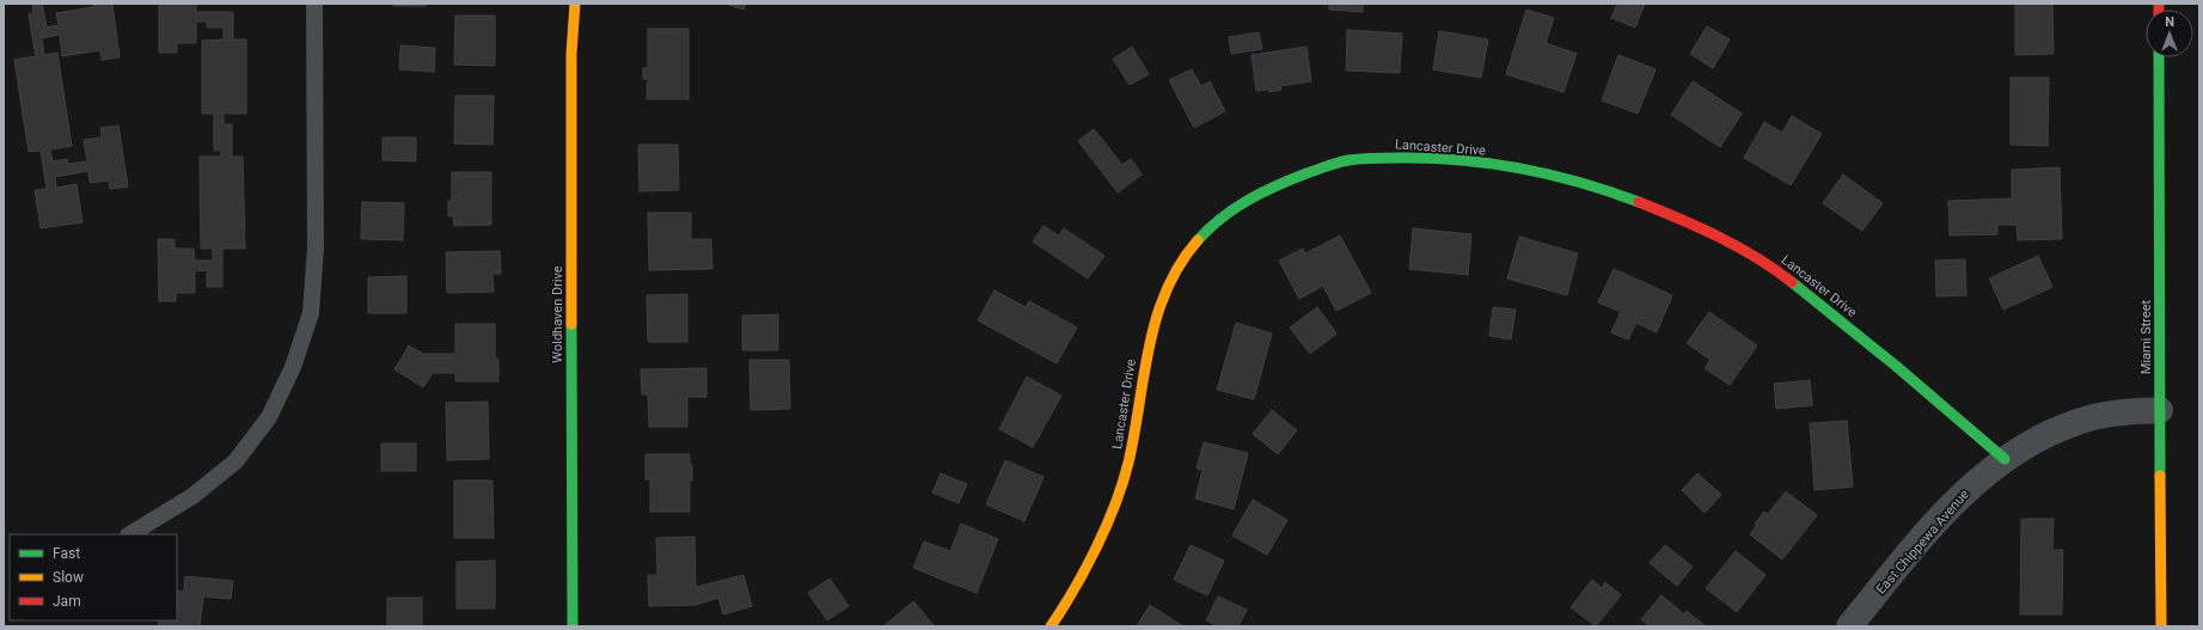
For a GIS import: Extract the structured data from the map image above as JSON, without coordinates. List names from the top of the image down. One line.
{"streets":{"street":["Lancaster Drive","Woldhaven Drive","Miami Street","East Chippewa Avenue"]},"crossings":[["Lancaster Drive","East Chippewa Avenue"],["Miami Street","East Chippewa Avenue"]],"legend":["Fast","Slow","Jam"],"north":"top"}
